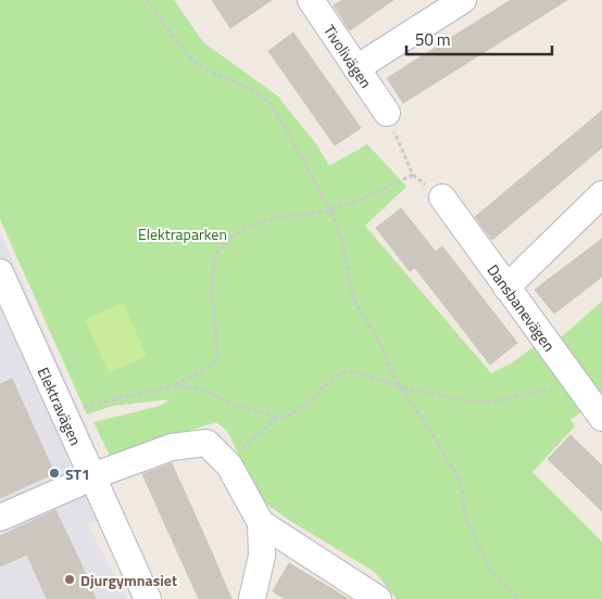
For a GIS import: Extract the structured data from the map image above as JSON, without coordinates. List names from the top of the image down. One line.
{"streets":{"street":["Tivolivägen","Dansbanevägen","Elektravägen"]},"parks":["Elektraparken"],"places":["ST1","Djurgymnasiet"],"scale_bar":"50 m"}
